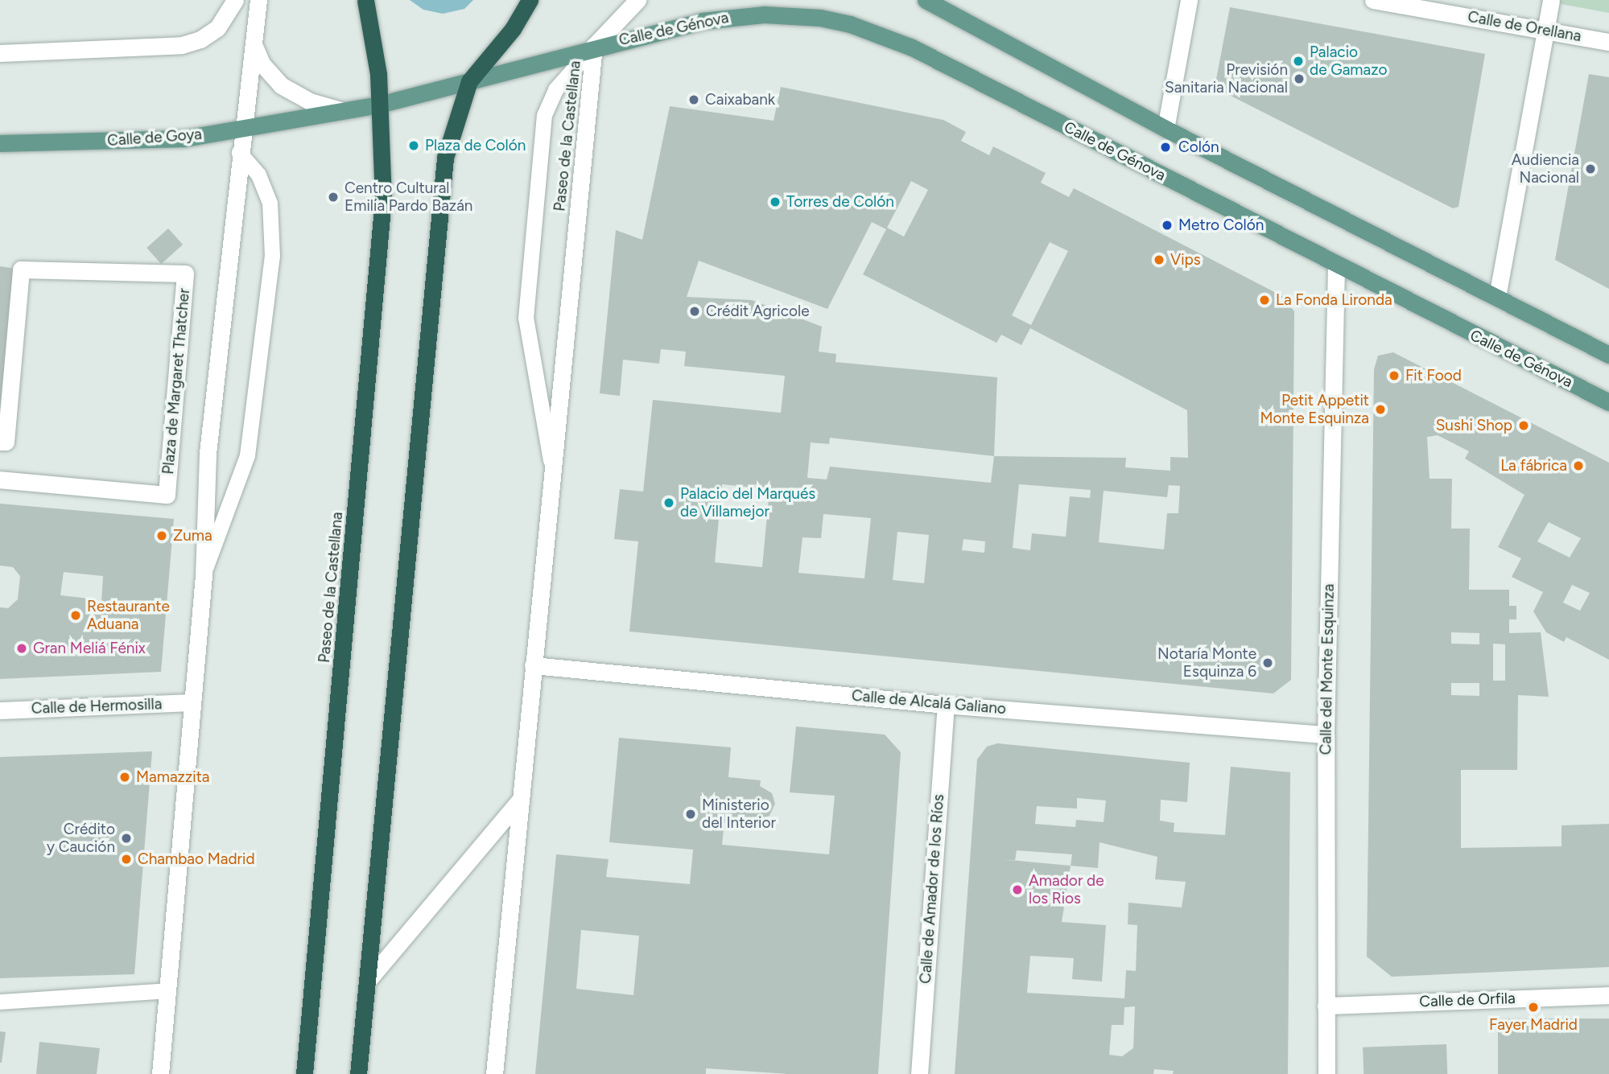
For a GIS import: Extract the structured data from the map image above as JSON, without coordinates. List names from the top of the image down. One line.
{"streets":{"highway":["Paseo de la Castellana"],"main road":["Calle de Génova","Calle de Goya"],"street":["Calle de Orellana","Plaza de Margaret Thatcher","Calle del Monte Esquinza","Calle de Alcalá Galiano","Calle de Hermosilla","Calle de Amador de los Ríos","Calle de Orfila"]},"crossings":[["Calle de Génova","Paseo de la Castellana"],["Calle de Génova","Calle del Monte Esquinza"],["Paseo de la Castellana","Calle de Alcalá Galiano"],["Calle del Monte Esquinza","Calle de Alcalá Galiano"],["Calle del Monte Esquinza","Calle de Orfila"],["Calle de Alcalá Galiano","Calle de Amador de los Ríos"]],"places":["Palacio de Gamazo","Previsión Sanitaria Nacional","Caixabank","Plaza de Colón","Colón","Audiencia Nacional","Centro Cultural Emilia Pardo Bazán","Torres de Colón","Metro Colón","Vips","La Fonda Lironda","Crédit Agricole","Fit Food","Petit Appetit Monte Esquinza","Sushi Shop","La fábrica","Palacio del Marqués de Villamejor","Zuma","Restaurante Aduana","Gran Meliá Fénix","Notaría Monte Esquinza 6","Mamazzita","Ministerio del Interior","Crédito y Caución","Chambao Madrid","Amador de los Rios","Fayer Madrid"]}
